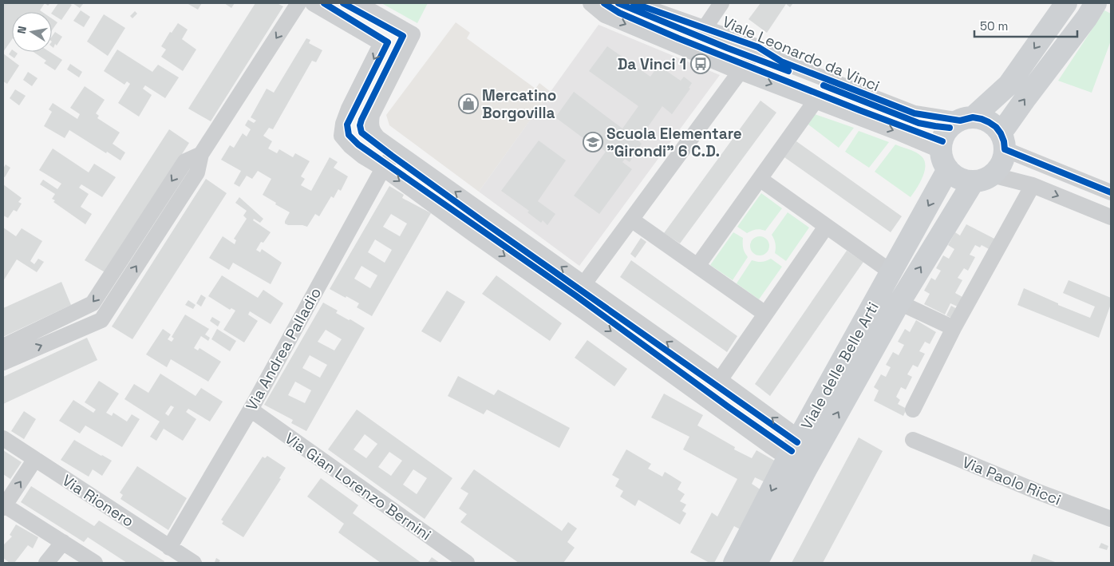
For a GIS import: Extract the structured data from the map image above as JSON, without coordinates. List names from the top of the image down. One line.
{"streets":{"street":["Viale Leonardo da Vinci","Via Andrea Palladio","Viale delle Belle Arti","Via Paolo Ricci","Via Gian Lorenzo Bernini","Via Rionero"]},"crossings":[["Viale Leonardo da Vinci","Viale delle Belle Arti"],["Via Andrea Palladio","Via Gian Lorenzo Bernini"],["Via Andrea Palladio","Via Rionero"]],"places":{"bus stop":["Da Vinci 1"],"shop":["Mercatino Borgovilla"],"school or university":["Scuola Elementare \"Girondi\" 6 C.D."]},"scale_bar":"50 m","north":"left"}
